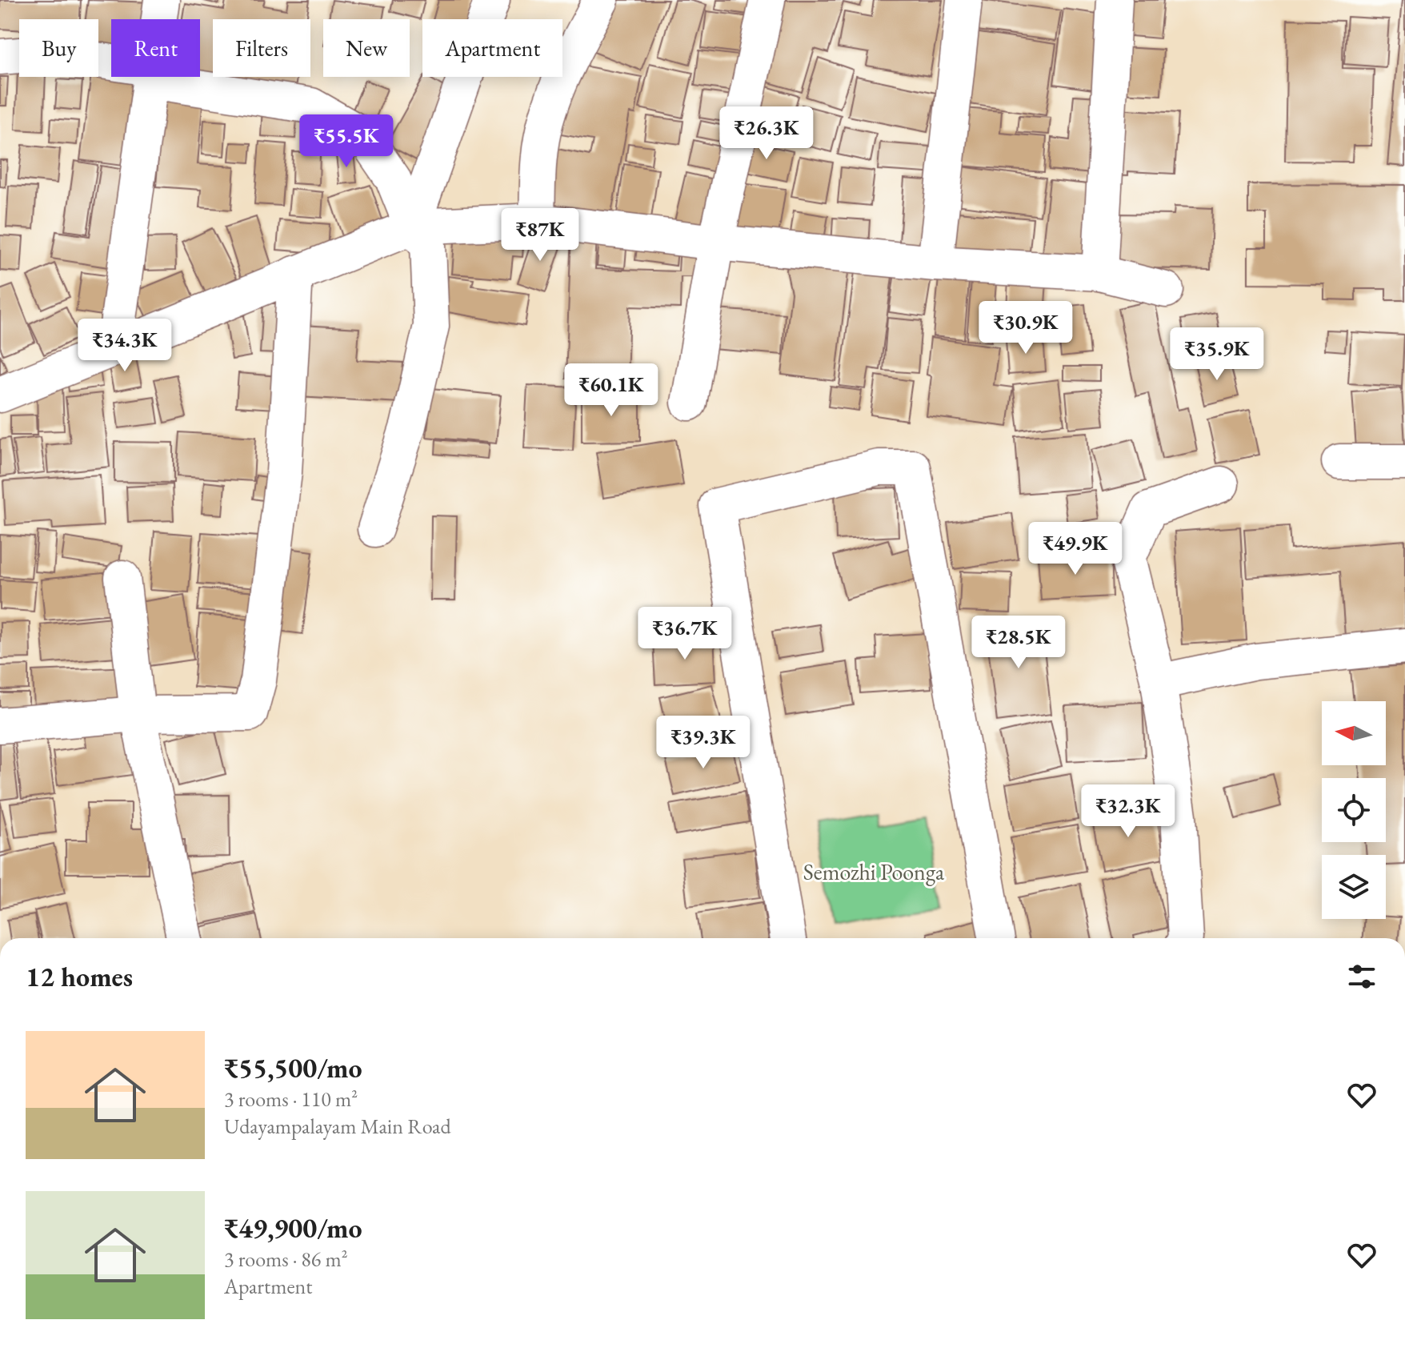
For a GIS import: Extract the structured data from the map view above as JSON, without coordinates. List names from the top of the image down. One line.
{"parks":["Semozhi Poonga"],"north":"left","page":{"chip":["Buy","Rent","Filters","New","Apartment"],"price":["₹26.3K","₹55.5K","₹87K","₹30.9K","₹34.3K","₹35.9K","₹60.1K","₹49.9K","₹36.7K","₹28.5K","₹39.3K","₹32.3K"],"heading":"12 homes","list":[{"name":"₹55,500/mo","note":"3 rooms · 110 m² · Udayampalayam Main Road"},{"name":"₹49,900/mo","note":"3 rooms · 86 m² · Apartment"}]}}
